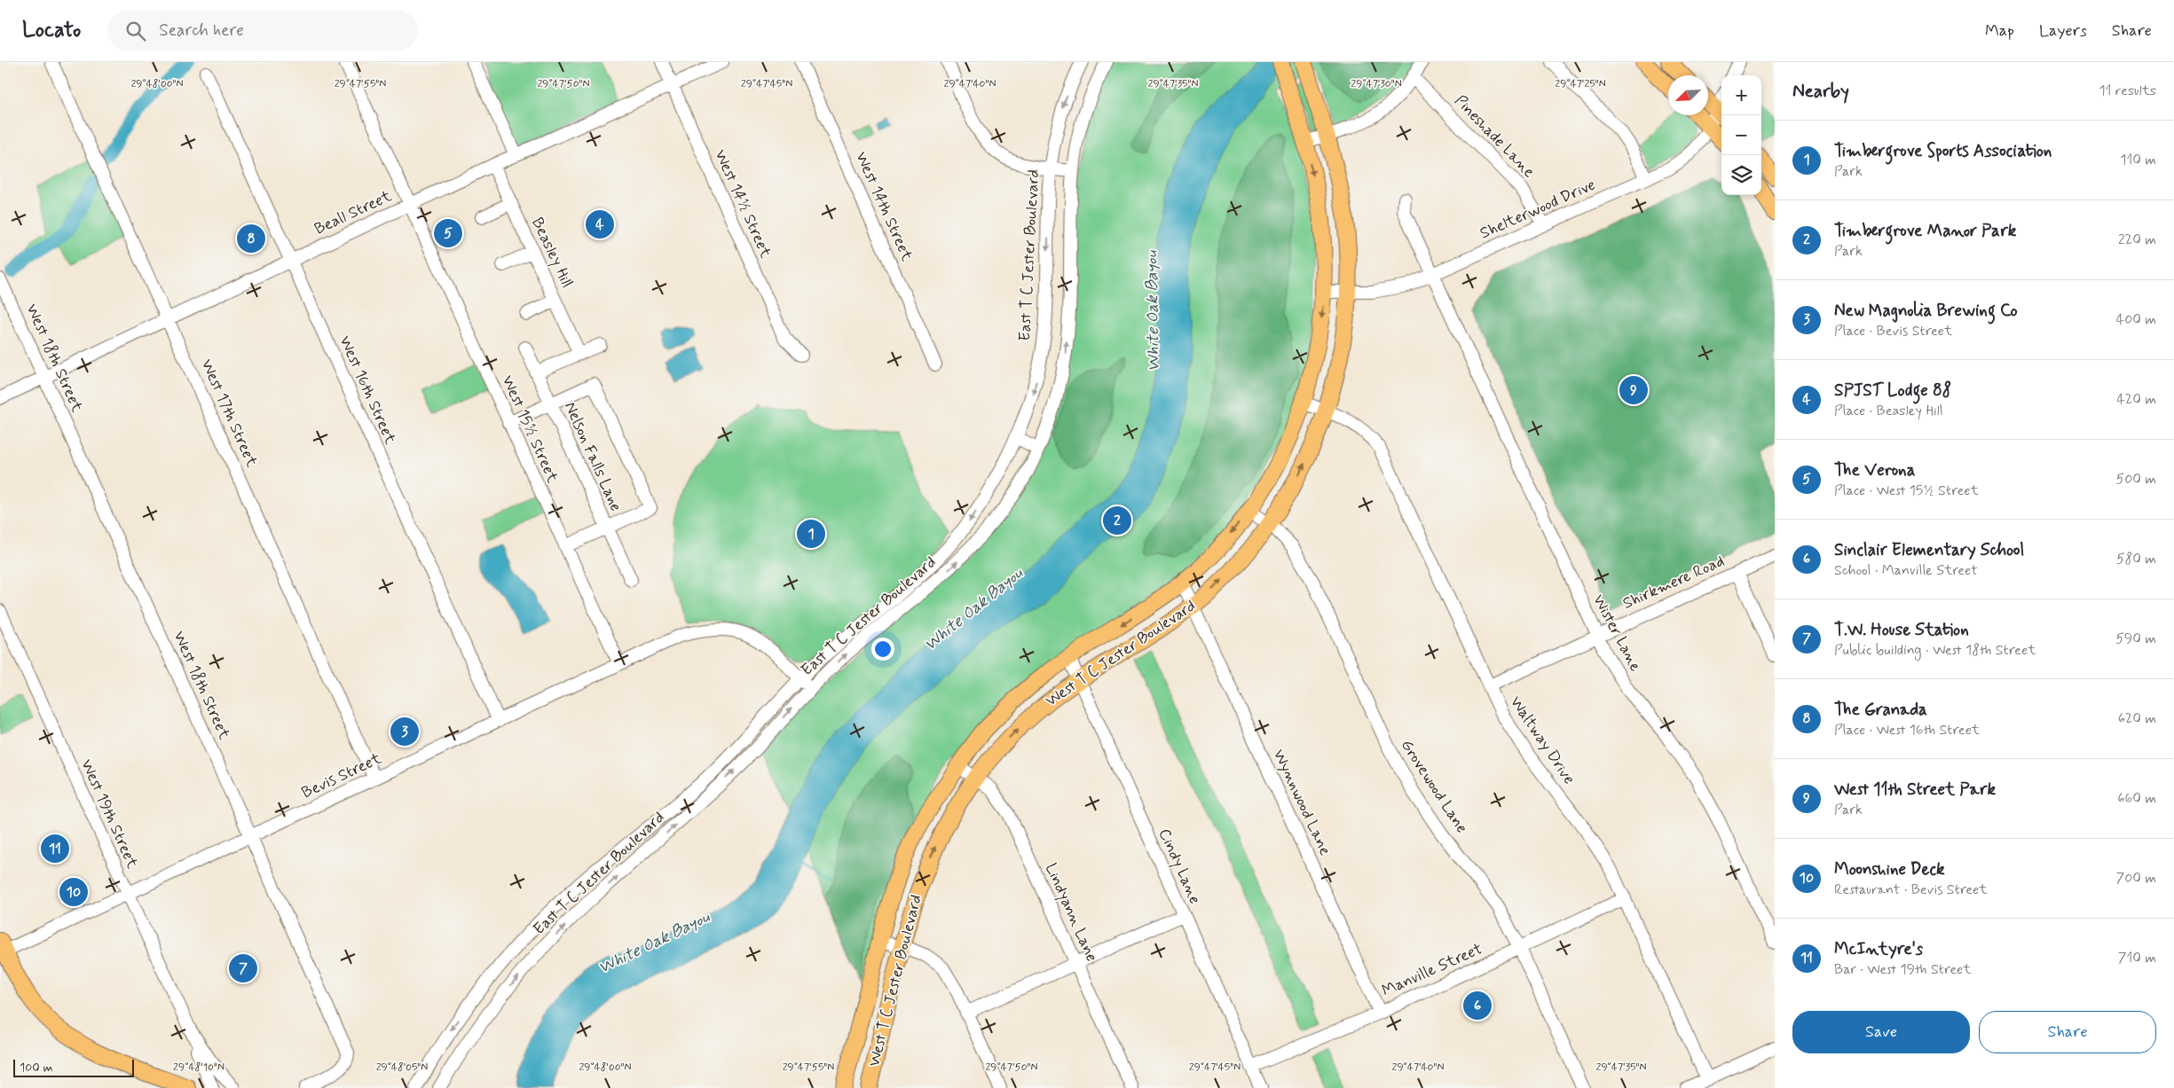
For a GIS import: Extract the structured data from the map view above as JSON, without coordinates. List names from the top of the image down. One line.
{"streets":{"main road":["West T C Jester Boulevard"],"street":["Pineshade Lane","West 14½ Street","West 14th Street","Shelterwood Drive","Beall Street","Beasley Hill","East T C Jester Boulevard","West 18th Street","West 16th Street","West 17th Street","West 15½ Street","Nelson Falls Lane","Shirkmere Road","Wister Lane","Waltway Drive","Bevis Street","Grovewood Lane","Wynnwood Lane","West 19th Street","Cindy Lane","Lindyann Lane","Manville Street"]},"crossings":[["Pineshade Lane","Shelterwood Drive"],["West 14½ Street","Beall Street"],["Shelterwood Drive","Wister Lane"],["Shelterwood Drive","West T C Jester Boulevard"],["Beall Street","Beasley Hill"],["Beall Street","West 18th Street"],["Beall Street","West 16th Street"],["Beall Street","West 17th Street"],["Beall Street","West 15½ Street"],["East T C Jester Boulevard","Bevis Street"],["West 18th Street","Bevis Street"],["West 16th Street","Bevis Street"],["West 17th Street","Bevis Street"],["West 15½ Street","Bevis Street"],["Shirkmere Road","Wister Lane"],["Shirkmere Road","Waltway Drive"],["West T C Jester Boulevard","Waltway Drive"],["West T C Jester Boulevard","Grovewood Lane"],["West T C Jester Boulevard","Wynnwood Lane"],["West T C Jester Boulevard","Cindy Lane"],["West T C Jester Boulevard","Lindyann Lane"],["Waltway Drive","Manville Street"],["Bevis Street","West 19th Street"],["Grovewood Lane","Manville Street"],["Wynnwood Lane","Manville Street"],["Cindy Lane","Manville Street"]],"water":["White Oak Bayou"],"scale_bar":"100 m","north":"bottom left","page":{"header":"Locato","search":"Search here","nav":["Map","Layers","Share"],"heading":["Nearby","11 results"],"map_buttons":["+","−"],"list":[{"mark":"1","name":"Timbergrove Sports Association","note":"Park","value":"110 m"},{"mark":"2","name":"Timbergrove Manor Park","note":"Park","value":"220 m"},{"mark":"3","name":"New Magnolia Brewing Co","note":"Place · Bevis Street","value":"400 m"},{"mark":"4","name":"SPJST Lodge 88","note":"Place · Beasley Hill","value":"420 m"},{"mark":"5","name":"The Verona","note":"Place · West 15½ Street","value":"500 m"},{"mark":"6","name":"Sinclair Elementary School","note":"School · Manville Street","value":"580 m"},{"mark":"7","name":"T.W. House Station","note":"Public building · West 18th Street","value":"590 m"},{"mark":"8","name":"The Granada","note":"Place · West 16th Street","value":"620 m"},{"mark":"9","name":"West 11th Street Park","note":"Park","value":"660 m"},{"mark":"10","name":"Moonshine Deck","note":"Restaurant · Bevis Street","value":"700 m"},{"mark":"11","name":"McIntyre's","note":"Bar · West 19th Street","value":"710 m"}],"pins":["4","5","8","9","2","1","3","11","10","7","6"],"buttons":["Save","Share"],"scale":"100 m"},"coordinates":["29°48'00\"N","29°47'55\"N","29°47'50\"N","29°47'45\"N","29°47'40\"N","29°47'35\"N","29°47'30\"N","29°47'25\"N","29°48'10\"N","29°48'05\"N"]}
